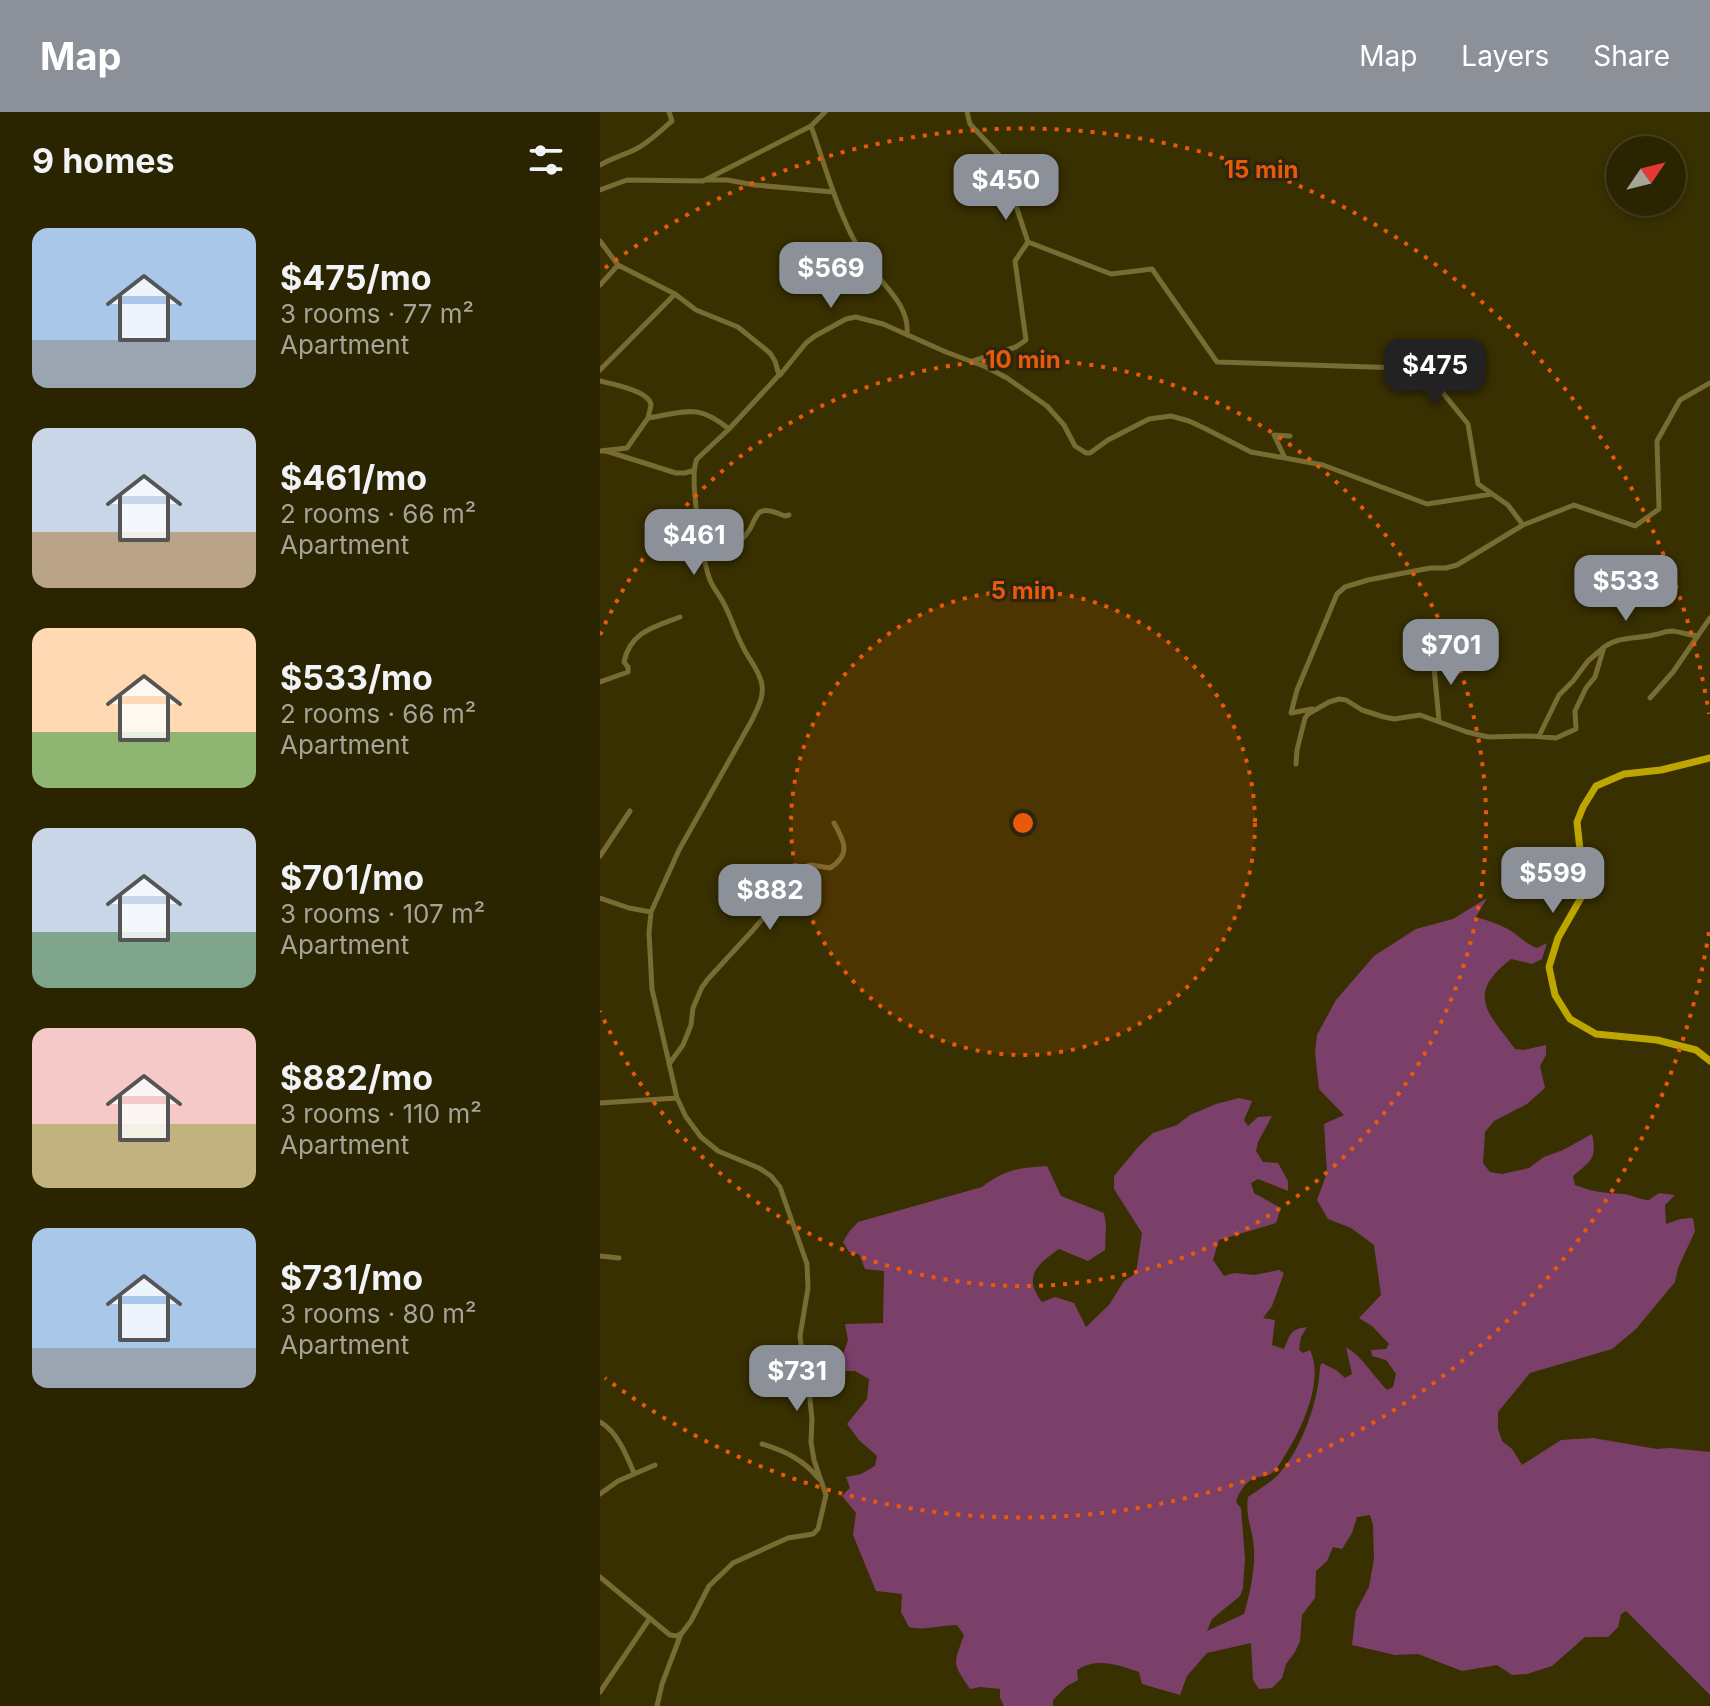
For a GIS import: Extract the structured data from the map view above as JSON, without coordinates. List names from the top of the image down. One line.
{"north":"top right","page":{"header":"Map","nav":["Map","Layers","Share"],"heading":"9 homes","price":["$450","$569","$475","$461","$533","$701","$599","$882","$731"],"list":[{"name":"$475/mo","note":"3 rooms · 77 m² · Apartment"},{"name":"$461/mo","note":"2 rooms · 66 m² · Apartment"},{"name":"$533/mo","note":"2 rooms · 66 m² · Apartment"},{"name":"$701/mo","note":"3 rooms · 107 m² · Apartment"},{"name":"$882/mo","note":"3 rooms · 110 m² · Apartment"},{"name":"$731/mo","note":"3 rooms · 80 m² · Apartment"}]},"rings":["15 min","10 min","5 min"]}
